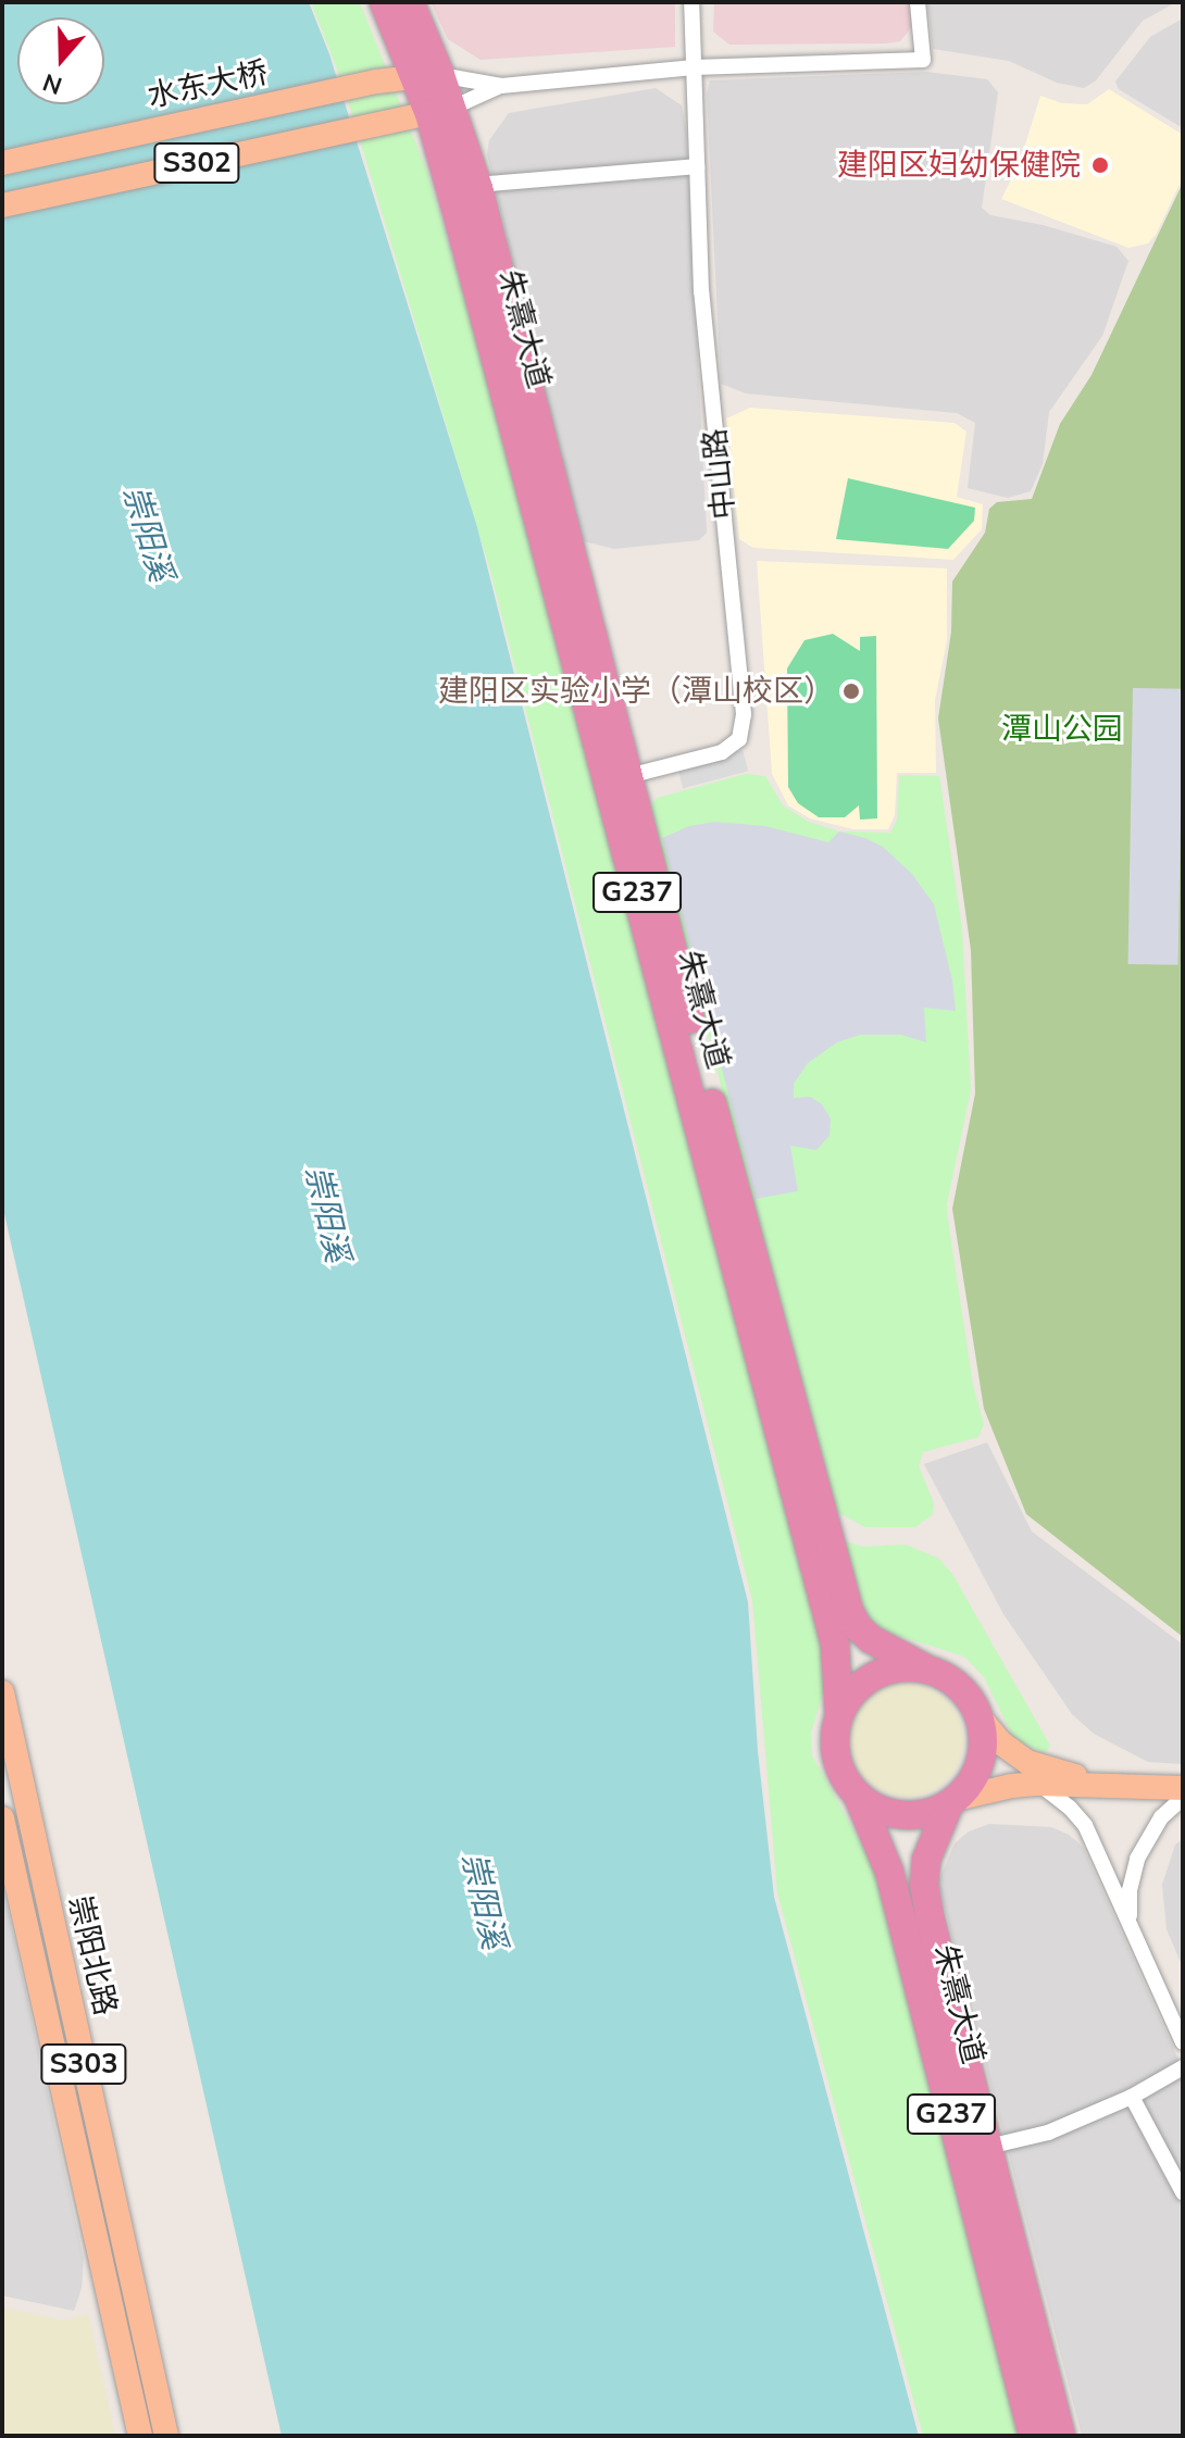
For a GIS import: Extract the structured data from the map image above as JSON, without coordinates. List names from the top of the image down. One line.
{"streets":{"highway":["朱熹大道","G237"],"main road":["水东大桥","S302","崇阳北路","S303"],"street":["中山路"]},"crossings":[["水东大桥","朱熹大道"],["水东大桥","G237"],["S302","朱熹大道"],["朱熹大道","中山路"],["朱熹大道","G237"]],"water":["崇阳溪"],"parks":["潭山公园"],"places":["建阳区妇幼保健院","建阳区实验小学（潭山校区）"],"north":"bottom"}
